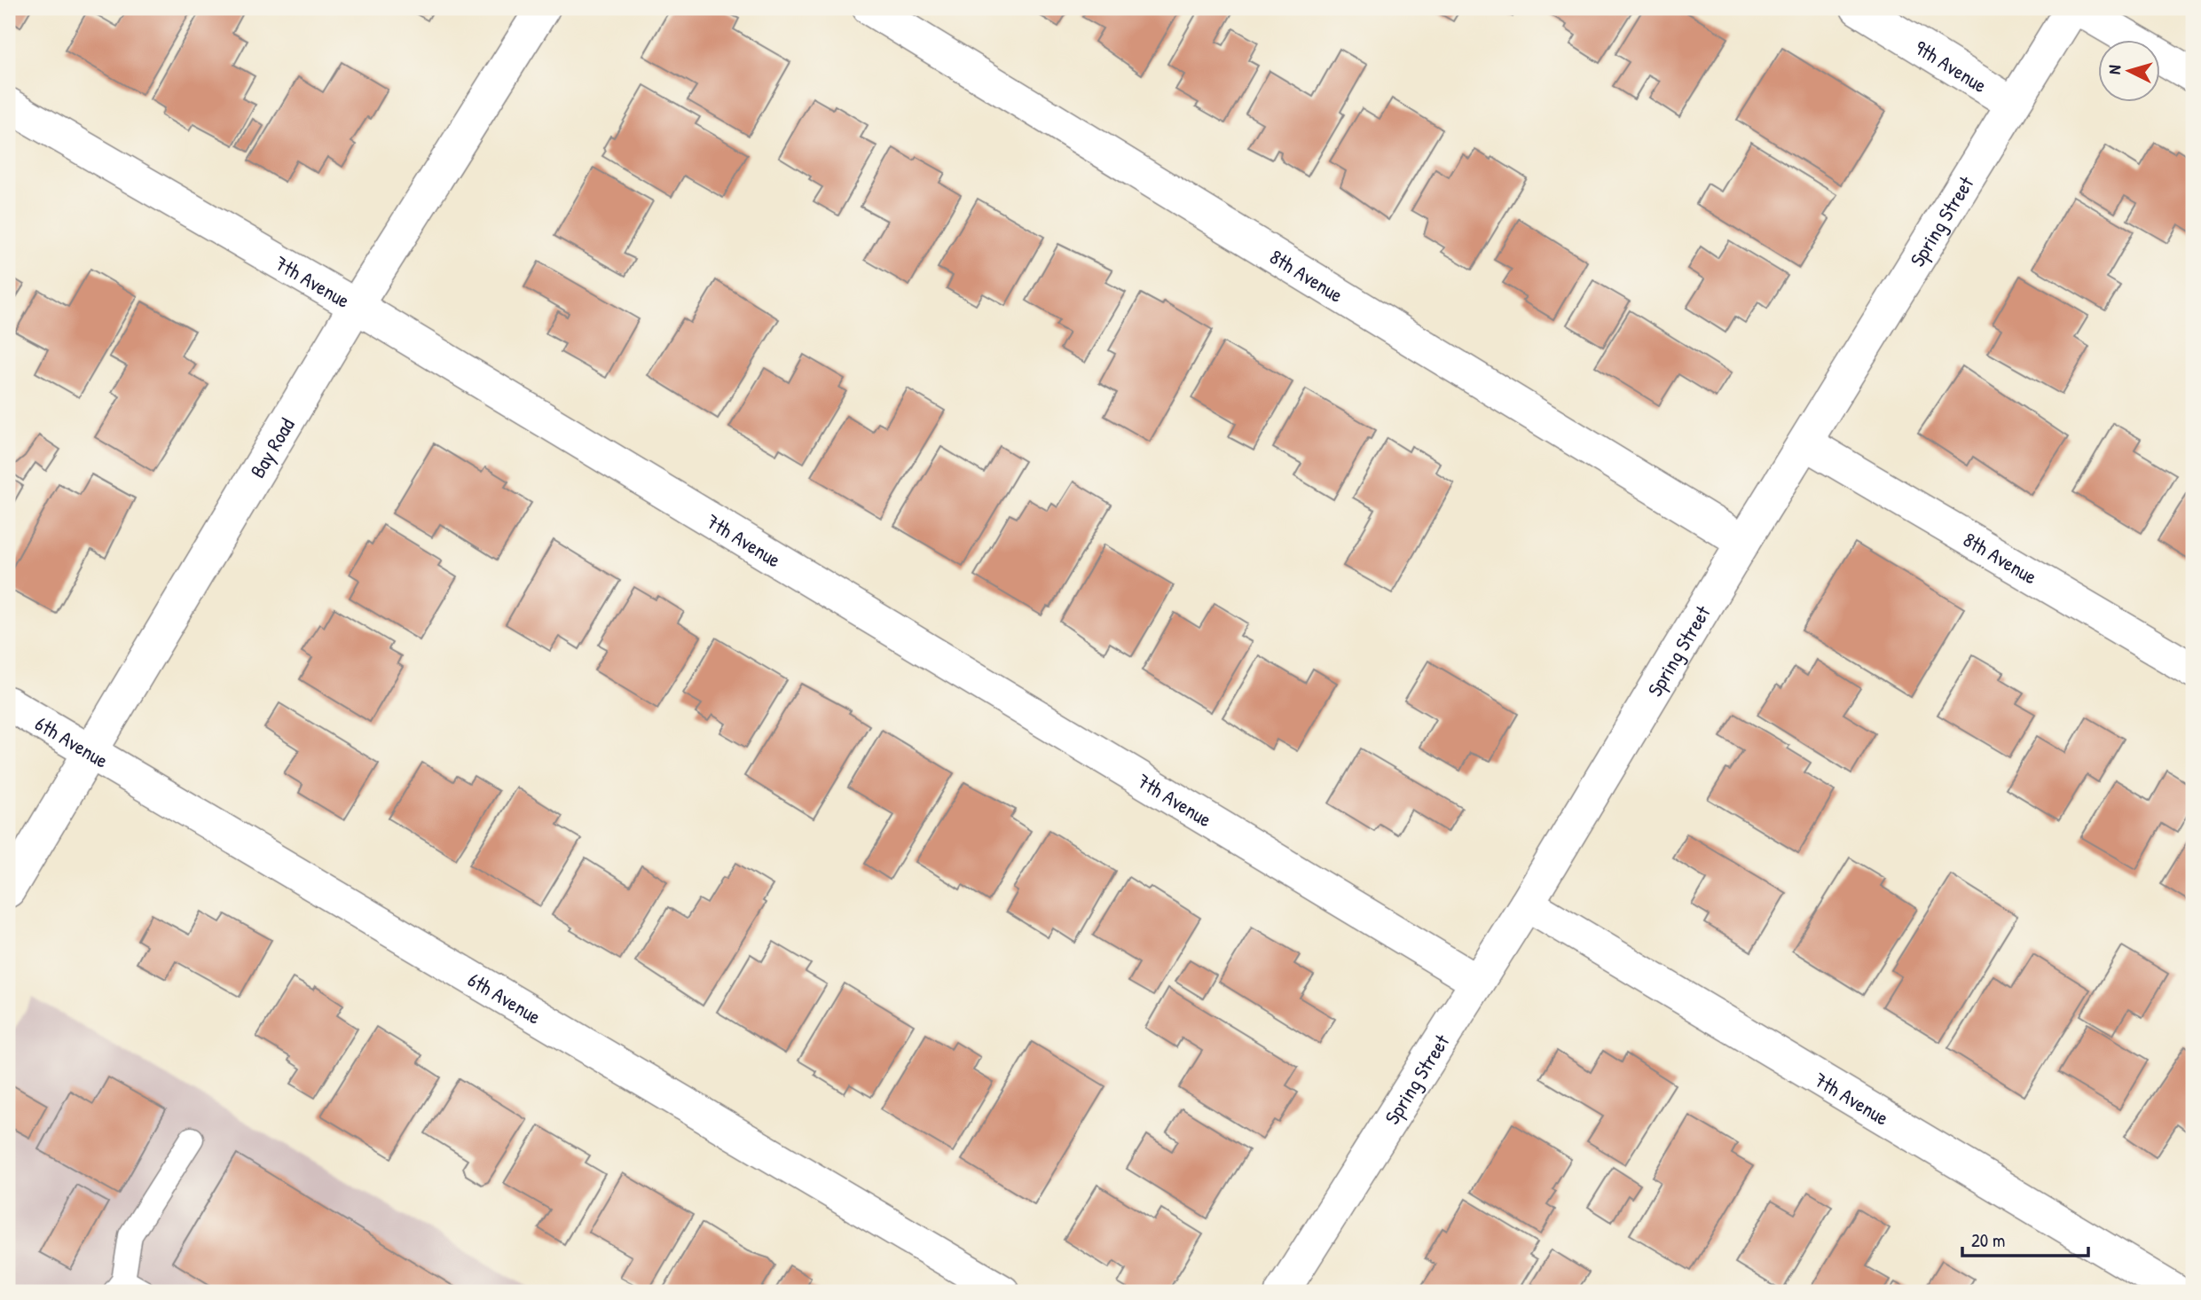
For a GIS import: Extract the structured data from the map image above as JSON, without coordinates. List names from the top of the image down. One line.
{"streets":{"street":["9th Avenue","Spring Street","8th Avenue","7th Avenue","Bay Road","6th Avenue"]},"crossings":[["9th Avenue","Spring Street"],["Spring Street","8th Avenue"],["Spring Street","7th Avenue"],["7th Avenue","Bay Road"],["Bay Road","6th Avenue"]],"scale_bar":"20 m","north":"left"}
